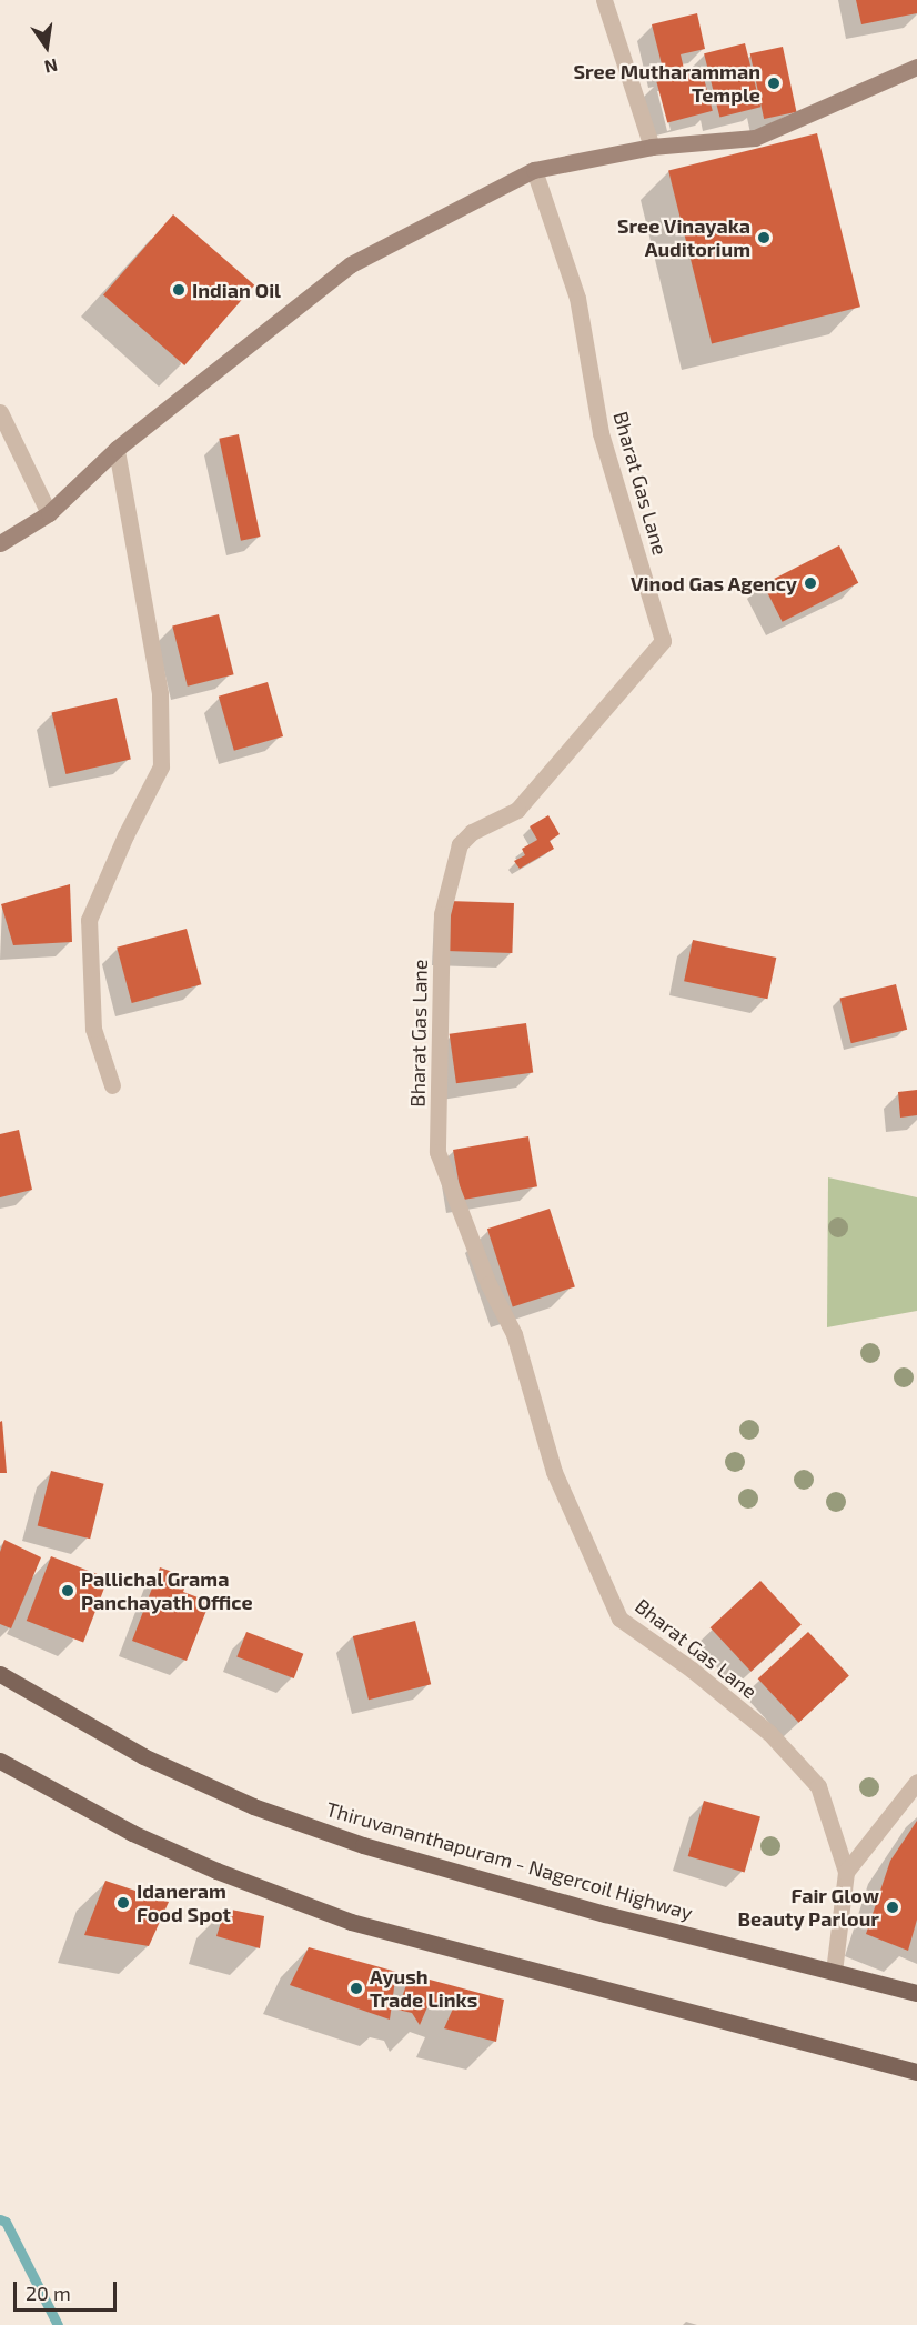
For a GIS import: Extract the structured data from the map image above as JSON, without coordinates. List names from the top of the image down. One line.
{"streets":{"main road":["Thiruvananthapuram - Nagercoil Highway"],"street":["Bharat Gas Lane"]},"places":["Sree Mutharamman Temple","Sree Vinayaka Auditorium","Indian Oil","Vinod Gas Agency","Pallichal Grama Panchayath Office","Idaneram Food Spot","Fair Glow Beauty Parlour","Ayush Trade Links"],"scale_bar":"20 m","north":"bottom"}
